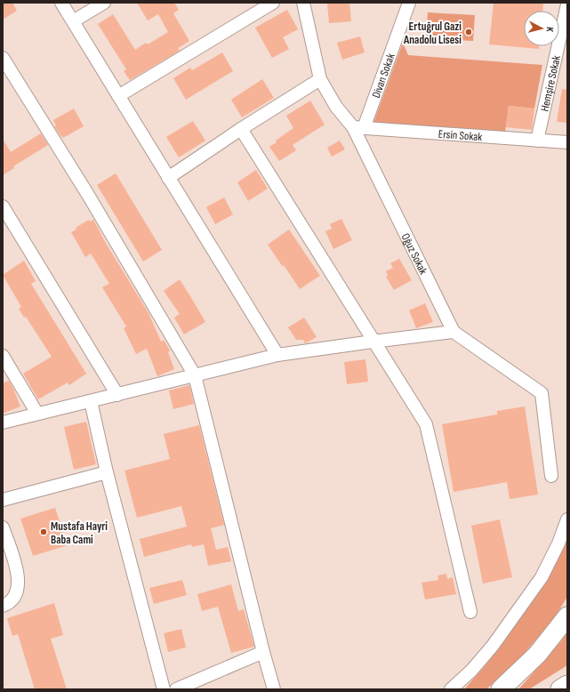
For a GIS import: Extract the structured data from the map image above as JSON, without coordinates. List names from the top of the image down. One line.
{"streets":{"street":["Divan Sokak","Hemşire Sokak","Ersin Sokak","Oğuz Sokak"]},"crossings":[["Divan Sokak","Ersin Sokak"],["Divan Sokak","Oğuz Sokak"],["Hemşire Sokak","Ersin Sokak"],["Ersin Sokak","Oğuz Sokak"]],"places":["Ertuğrul Gazi Anadolu Lisesi","Mustafa Hayri Baba Cami"],"north":"right"}
